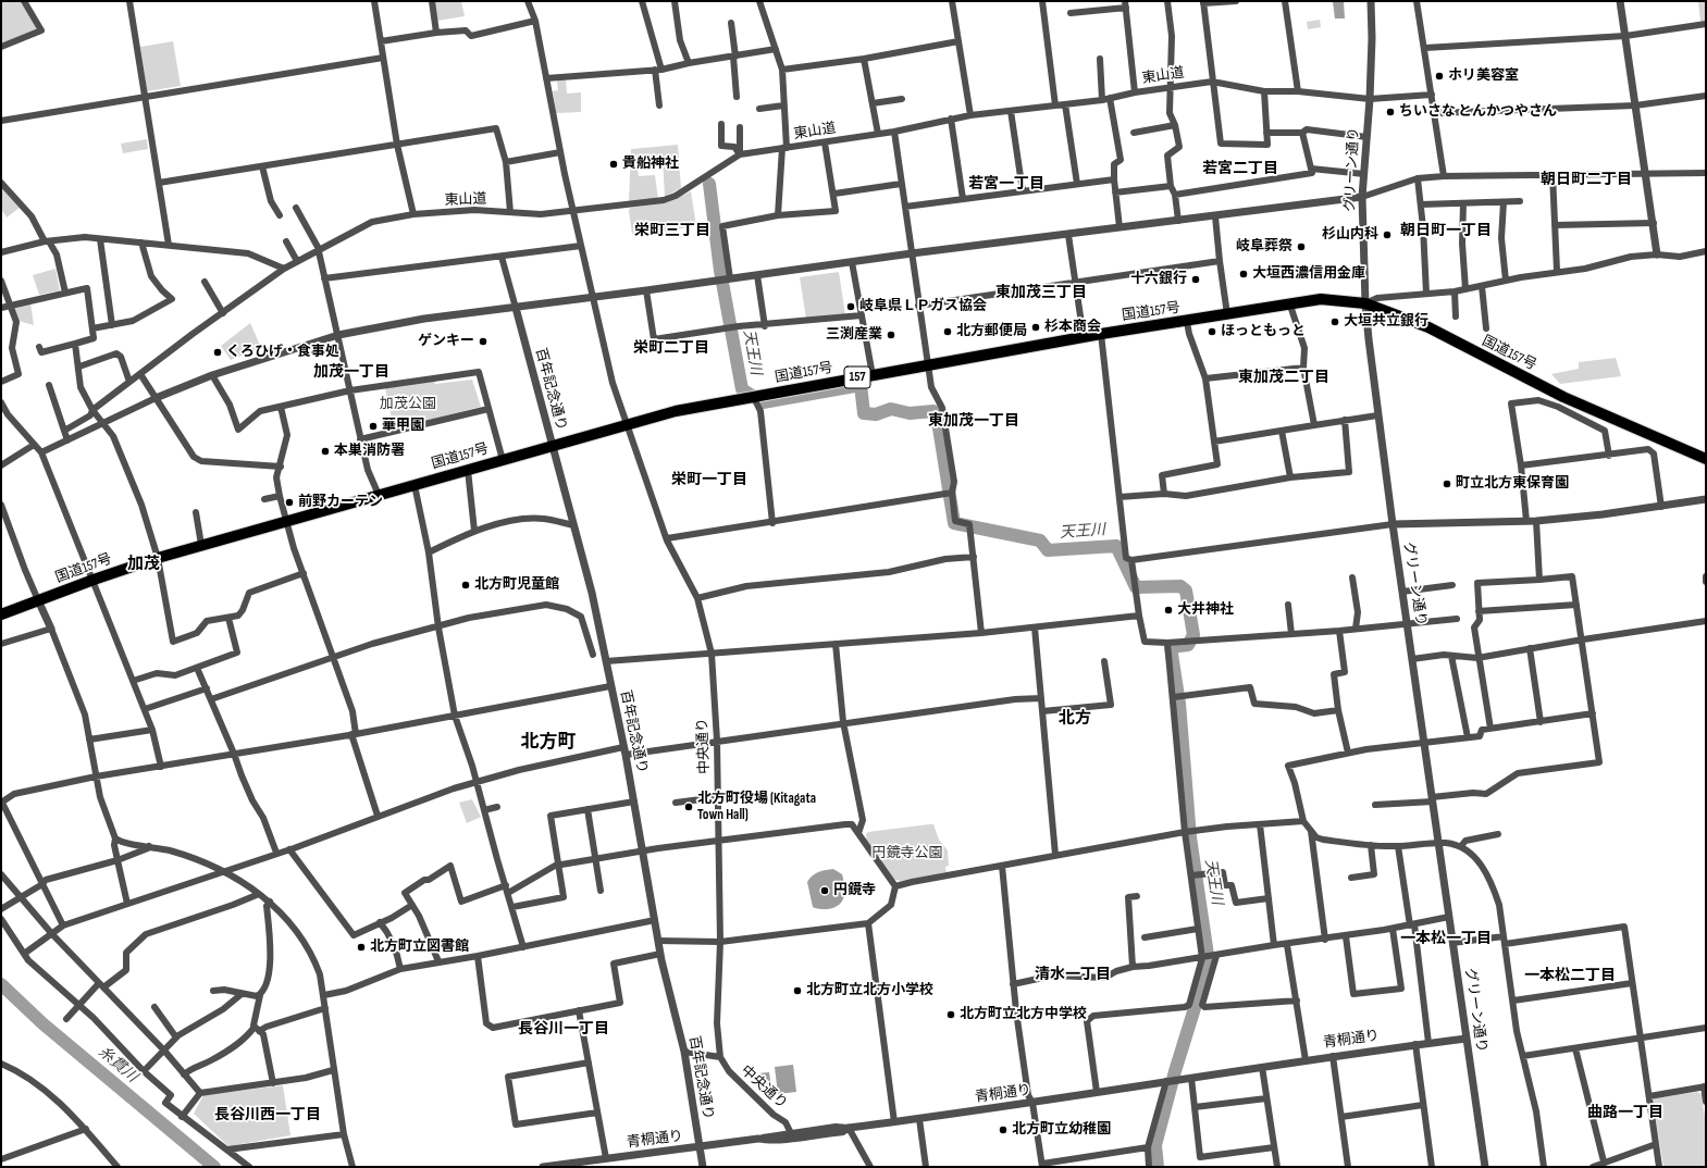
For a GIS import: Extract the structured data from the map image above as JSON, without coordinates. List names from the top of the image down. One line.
{"streets":{"highway":["国道157号","157"],"street":["東山道","グリーン通り","百年記念通り","中央通り","青桐通り"]},"crossings":[["東山道","グリーン通り"],["東山道","中央通り"],["グリーン通り","国道157号"],["グリーン通り","青桐通り"],["国道157号","百年記念通り"],["国道157号","中央通り"],["百年記念通り","青桐通り"],["中央通り","青桐通り"]],"districts":["若宮二丁目","朝日町二丁目","若宮一丁目","栄町三丁目","朝日町一丁目","東加茂三丁目","栄町二丁目","加茂一丁目","東加茂二丁目","東加茂一丁目","栄町一丁目","加茂","北方","北方町","一本松一丁目","清水一丁目","一本松二丁目","長谷川一丁目","曲路一丁目","長谷川西一丁目"],"water":["天王川","糸貫川"],"parks":["加茂公園","円鏡寺公園"],"places":["ホリ美容室","ちいさな とんかつやさん","貴船神社","杉山内科","岐阜葬祭","大垣西濃信用金庫","十六銀行","岐阜県ＬＰガス協会","大垣共立銀行","杉本商会","北方郵便局","ほっともっと","三渕産業","ゲンキー","くろひげ・食事処","華甲園","本巣消防署","町立北方東保育園","前野カーテン","北方町児童館","大井神社","北方町役場 (Kitagata Town Hall)","円鏡寺","北方町立図書館","北方町立北方小学校","北方町立北方中学校","北方町立幼稚園"]}
